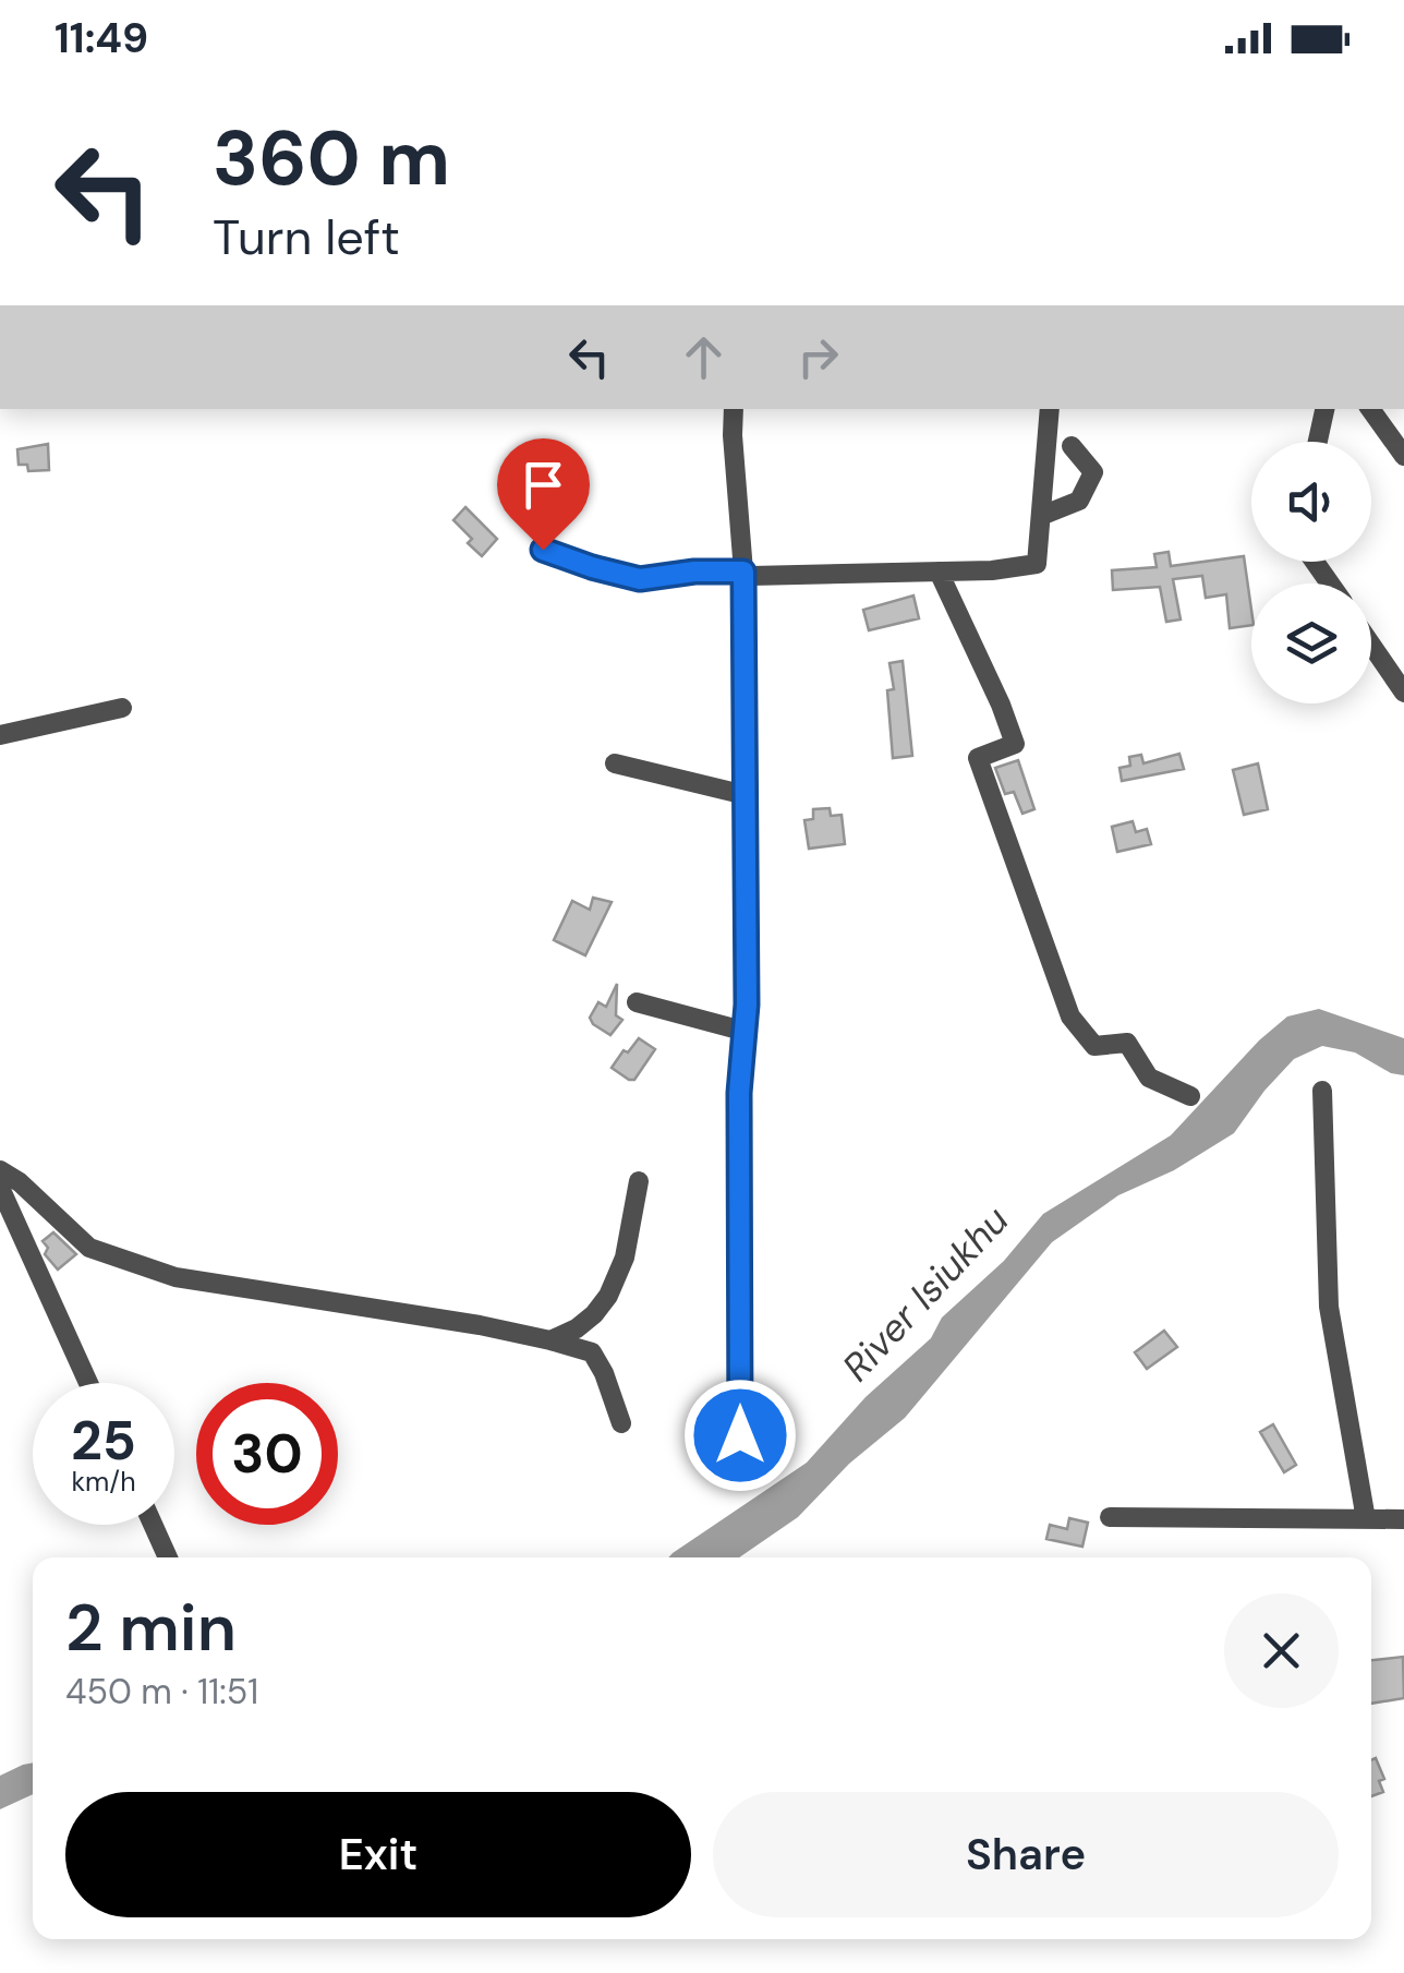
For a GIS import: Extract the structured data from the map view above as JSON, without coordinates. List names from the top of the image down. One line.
{"water":["River Isiukhu"],"page":{"status":"11:49","turn":["360 m","Turn left"],"speed":"25 km/h","limit":"30","heading":["2 min","450 m · 11:51"],"buttons":["Exit","Share"]}}
